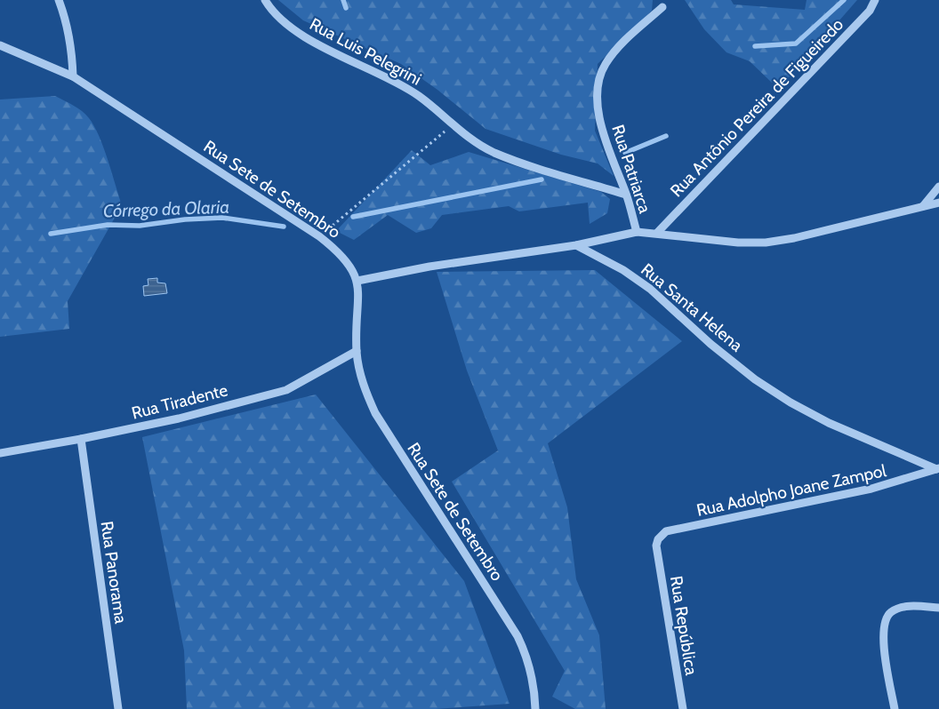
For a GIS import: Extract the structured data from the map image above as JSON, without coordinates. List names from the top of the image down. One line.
{"streets":{"street":["Rua Luis Pelegrini","Rua Antônio Pereira de Figueiredo","Rua Patriarca","Rua Sete de Setembro","Rua Santa Helena","Rua Tiradente","Rua Adolpho Joane Zampol","Rua Panorama","Rua República"]},"crossings":[["Rua Luis Pelegrini","Rua Patriarca"],["Rua Sete de Setembro","Rua Tiradente"],["Rua Santa Helena","Rua Adolpho Joane Zampol"],["Rua Tiradente","Rua Panorama"],["Rua Adolpho Joane Zampol","Rua República"]],"water":["Córrego da Olaria"]}
